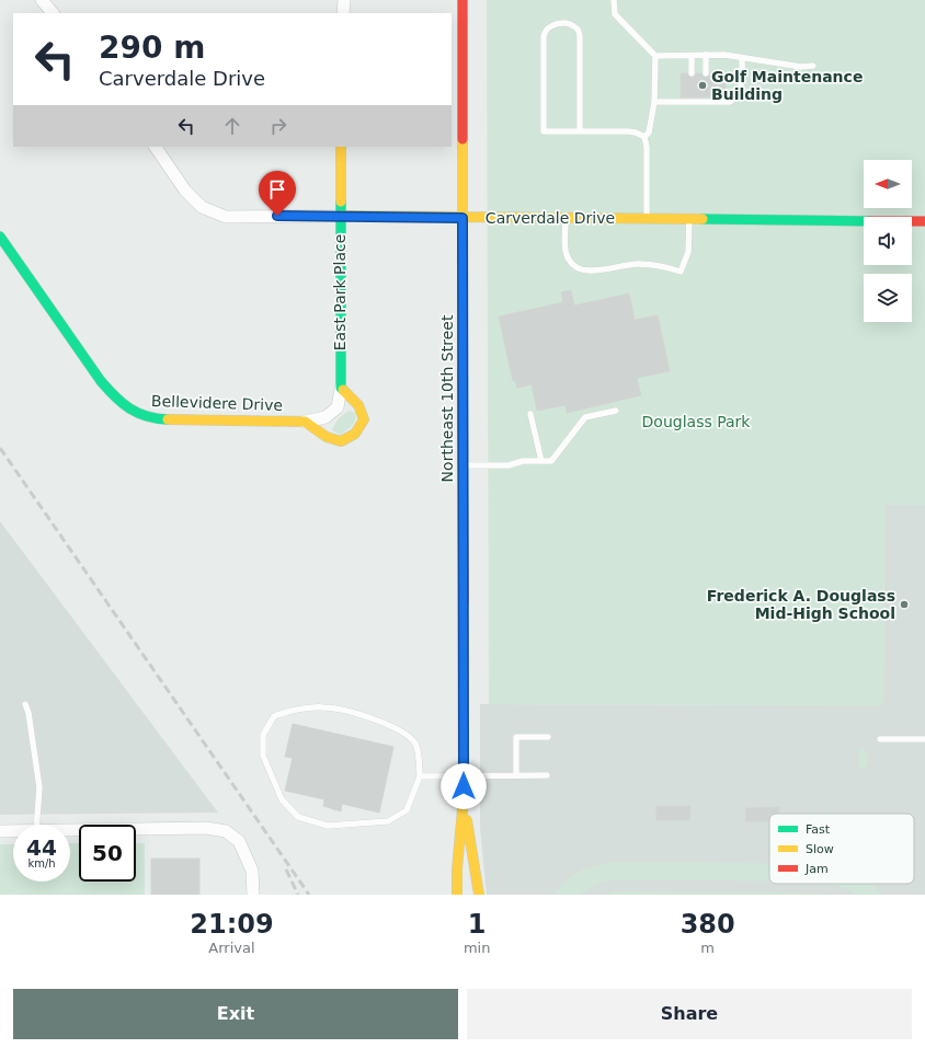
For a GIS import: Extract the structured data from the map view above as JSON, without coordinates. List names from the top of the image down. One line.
{"streets":{"street":["Carverdale Drive","East Park Place","Northeast 10th Street","Bellevidere Drive"]},"crossings":[["Carverdale Drive","East Park Place"],["Carverdale Drive","Northeast 10th Street"],["East Park Place","Bellevidere Drive"]],"parks":["Douglass Park"],"places":["Golf Maintenance Building","Frederick A. Douglass Mid-High School"],"legend":["Fast","Slow","Jam"],"north":"left","page":{"turn":["290 m","Carverdale Drive"],"speed":"44 km/h","limit":"50","eta":["21:09","Arrival","1","min","380","m"],"buttons":["Exit","Share"]}}
